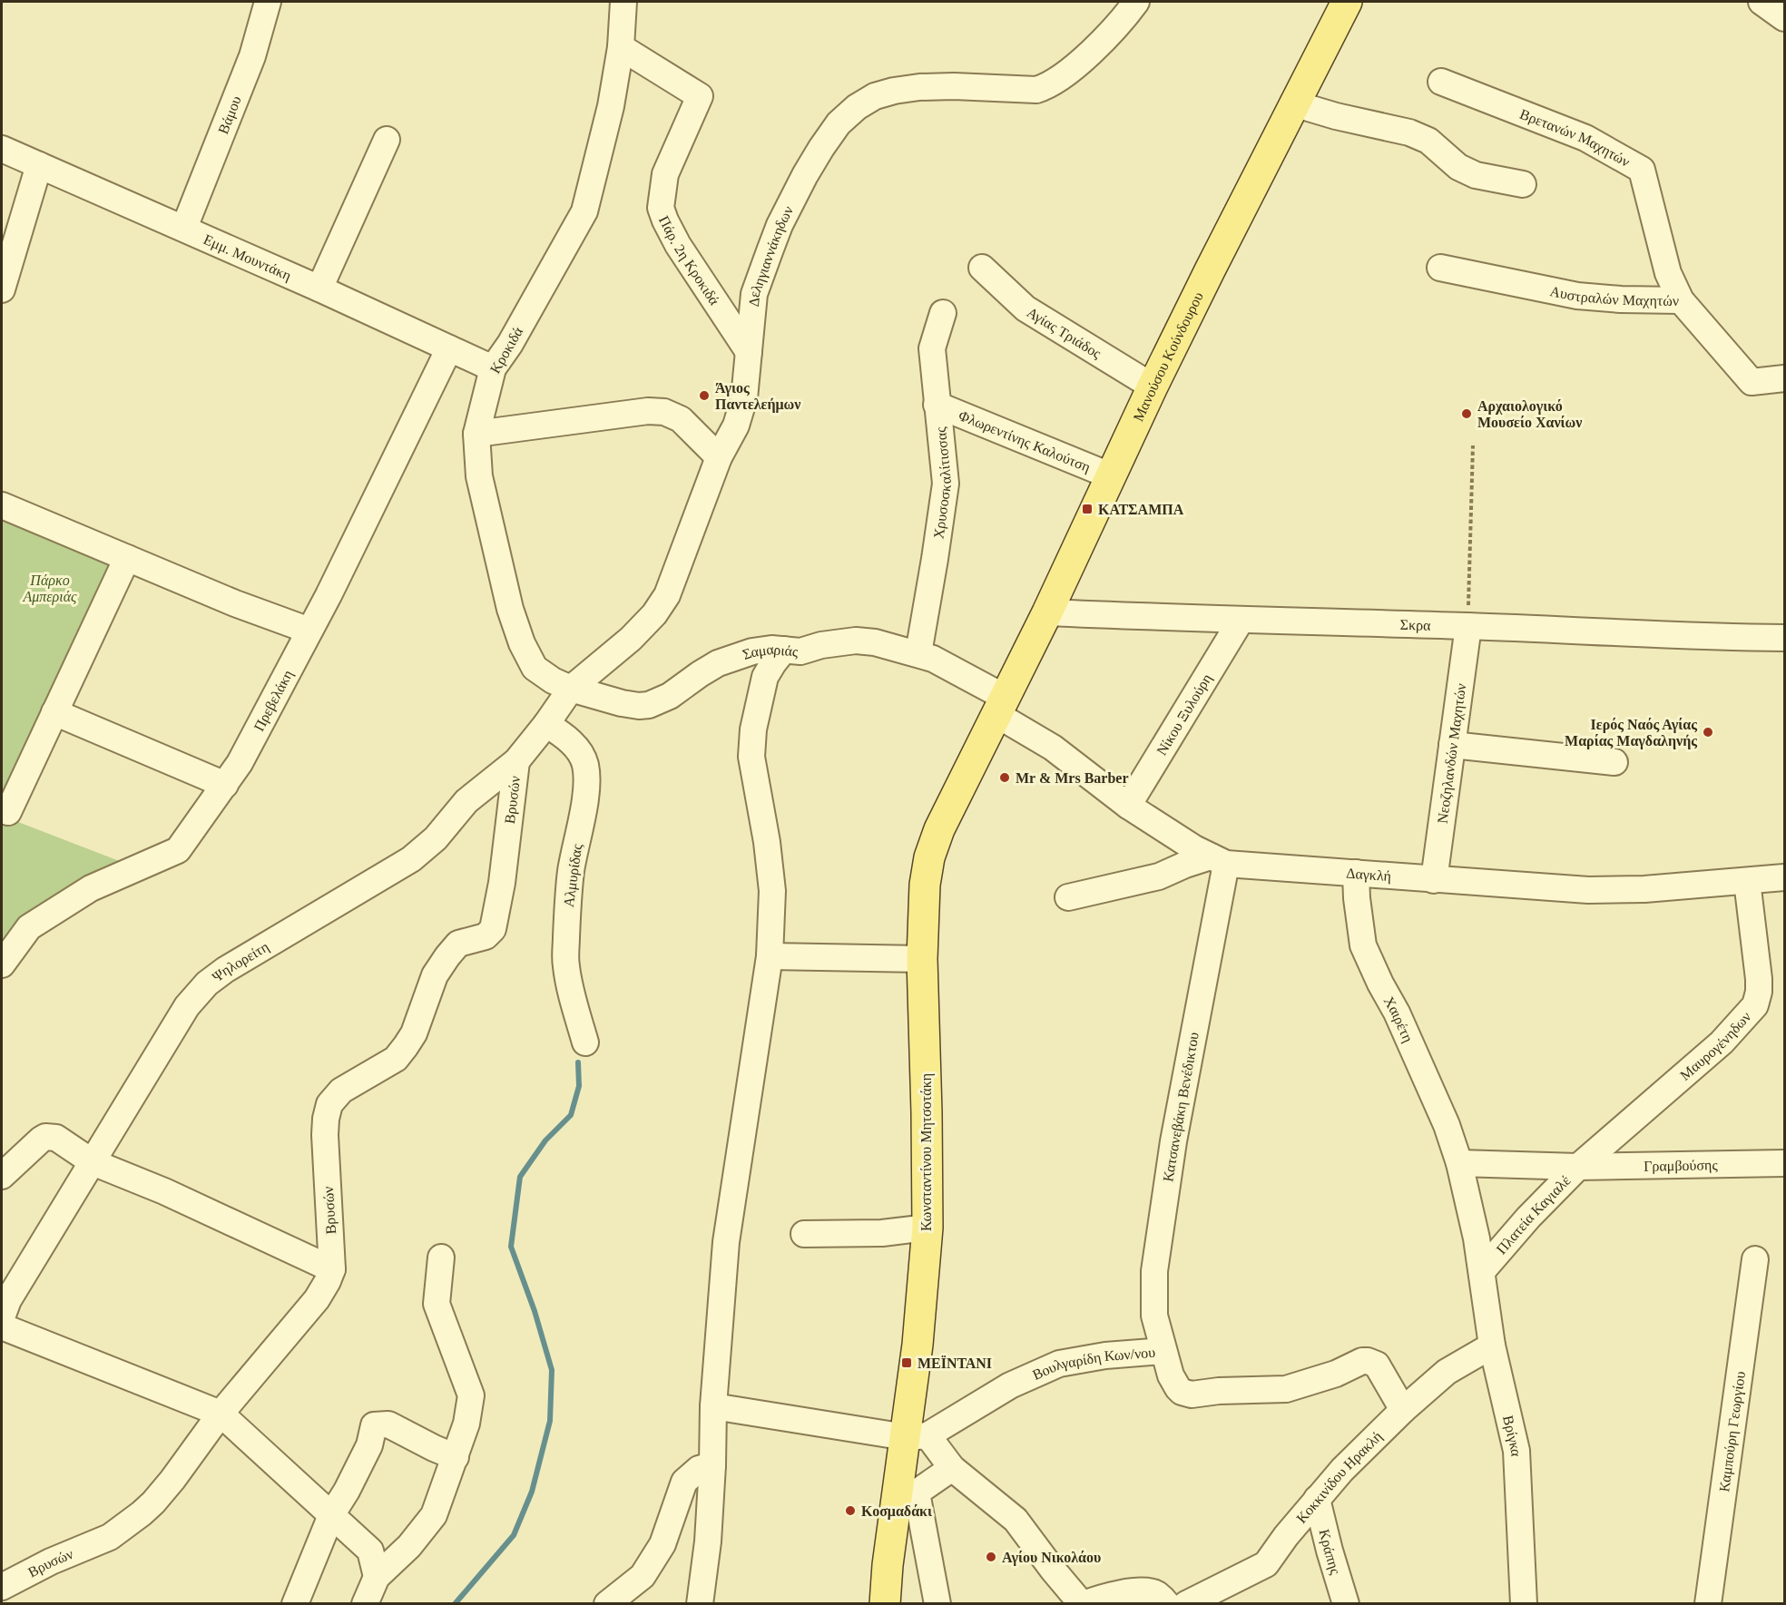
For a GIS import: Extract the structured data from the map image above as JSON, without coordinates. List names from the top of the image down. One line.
{"streets":{"main road":["Μανούσου Κούνδουρου","Κωνσταντίνου Μητσοτάκη"],"street":["Βάμου","Βρετανών Μαχητών","Δεληγιαννάκηδων","Εμμ. Μουντάκη","Πάρ. 2η Κροκιδά","Αυστραλών Μαχητών","Αγίας Τριάδος","Κροκιδά","Φλωρεντίνης Καλούτση","Χρυσοσκαλίτισσας","Σκρα","Σαμαριάς","Πρεβελάκη","Νίκου Ξυλούρη","Νεοζηλανδών Μαχητών","Βρυσών","Δαγκλή","Αλμυρίδας","Ψηλορείτη","Χαιρέτη","Μαυρογένηδων","Κατσανεβάκη Βενέδικτου","Γραμβούσης","Πλατεία Καγιαλέ","Βουλγαρίδη Κων/νου","Καμπούρη Γεωργίου","Βρίγκα","Κοκκινίδου Ηρακλή","Κράπης"]},"crossings":[["Βάμου","Εμμ. Μουντάκη"],["Βρετανών Μαχητών","Αυστραλών Μαχητών"],["Δεληγιαννάκηδων","Πάρ. 2η Κροκιδά"],["Δεληγιαννάκηδων","Κροκιδά"],["Δεληγιαννάκηδων","Σαμαριάς"],["Δεληγιαννάκηδων","Ψηλορείτη"],["Εμμ. Μουντάκη","Κροκιδά"],["Εμμ. Μουντάκη","Πρεβελάκη"],["Πάρ. 2η Κροκιδά","Κροκιδά"],["Αγίας Τριάδος","Μανούσου Κούνδουρου"],["Κροκιδά","Σαμαριάς"],["Κροκιδά","Ψηλορείτη"],["Μανούσου Κούνδουρου","Φλωρεντίνης Καλούτση"],["Μανούσου Κούνδουρου","Σκρα"],["Μανούσου Κούνδουρου","Σαμαριάς"],["Μανούσου Κούνδουρου","Δαγκλή"],["Μανούσου Κούνδουρου","Κωνσταντίνου Μητσοτάκη"],["Φλωρεντίνης Καλούτση","Χρυσοσκαλίτισσας"],["Χρυσοσκαλίτισσας","Σαμαριάς"],["Σκρα","Νίκου Ξυλούρη"],["Σκρα","Νεοζηλανδών Μαχητών"],["Σαμαριάς","Δαγκλή"],["Σαμαριάς","Ψηλορείτη"],["Σαμαριάς","Κωνσταντίνου Μητσοτάκη"],["Νίκου Ξυλούρη","Δαγκλή"],["Νεοζηλανδών Μαχητών","Δαγκλή"],["Βρυσών","Ψηλορείτη"],["Δαγκλή","Χαιρέτη"],["Δαγκλή","Μαυρογένηδων"],["Δαγκλή","Κατσανεβάκη Βενέδικτου"],["Δαγκλή","Κωνσταντίνου Μητσοτάκη"],["Αλμυρίδας","Ψηλορείτη"],["Χαιρέτη","Πλατεία Καγιαλέ"],["Μαυρογένηδων","Γραμβούσης"],["Μαυρογένηδων","Πλατεία Καγιαλέ"],["Κατσανεβάκη Βενέδικτου","Βουλγαρίδη Κων/νου"],["Κωνσταντίνου Μητσοτάκη","Βουλγαρίδη Κων/νου"],["Γραμβούσης","Πλατεία Καγιαλέ"],["Πλατεία Καγιαλέ","Βρίγκα"],["Βουλγαρίδη Κων/νου","Κοκκινίδου Ηρακλή"],["Βρίγκα","Κοκκινίδου Ηρακλή"],["Κοκκινίδου Ηρακλή","Κράπης"]],"parks":["Πάρκο Αμπεριάς"],"places":{"other":["Άγιος Παντελεήμων","Αρχαιολογικό Μουσείο Χανίων","Ιερός Ναός Αγίας Μαρίας Μαγδαληνής","Mr & Mrs Barber","Κοσμαδάκι","Αγίου Νικολάου"],"transit":["ΚΑΤΣΑΜΠΑ","ΜΕΪΝΤΑΝΙ"]}}
